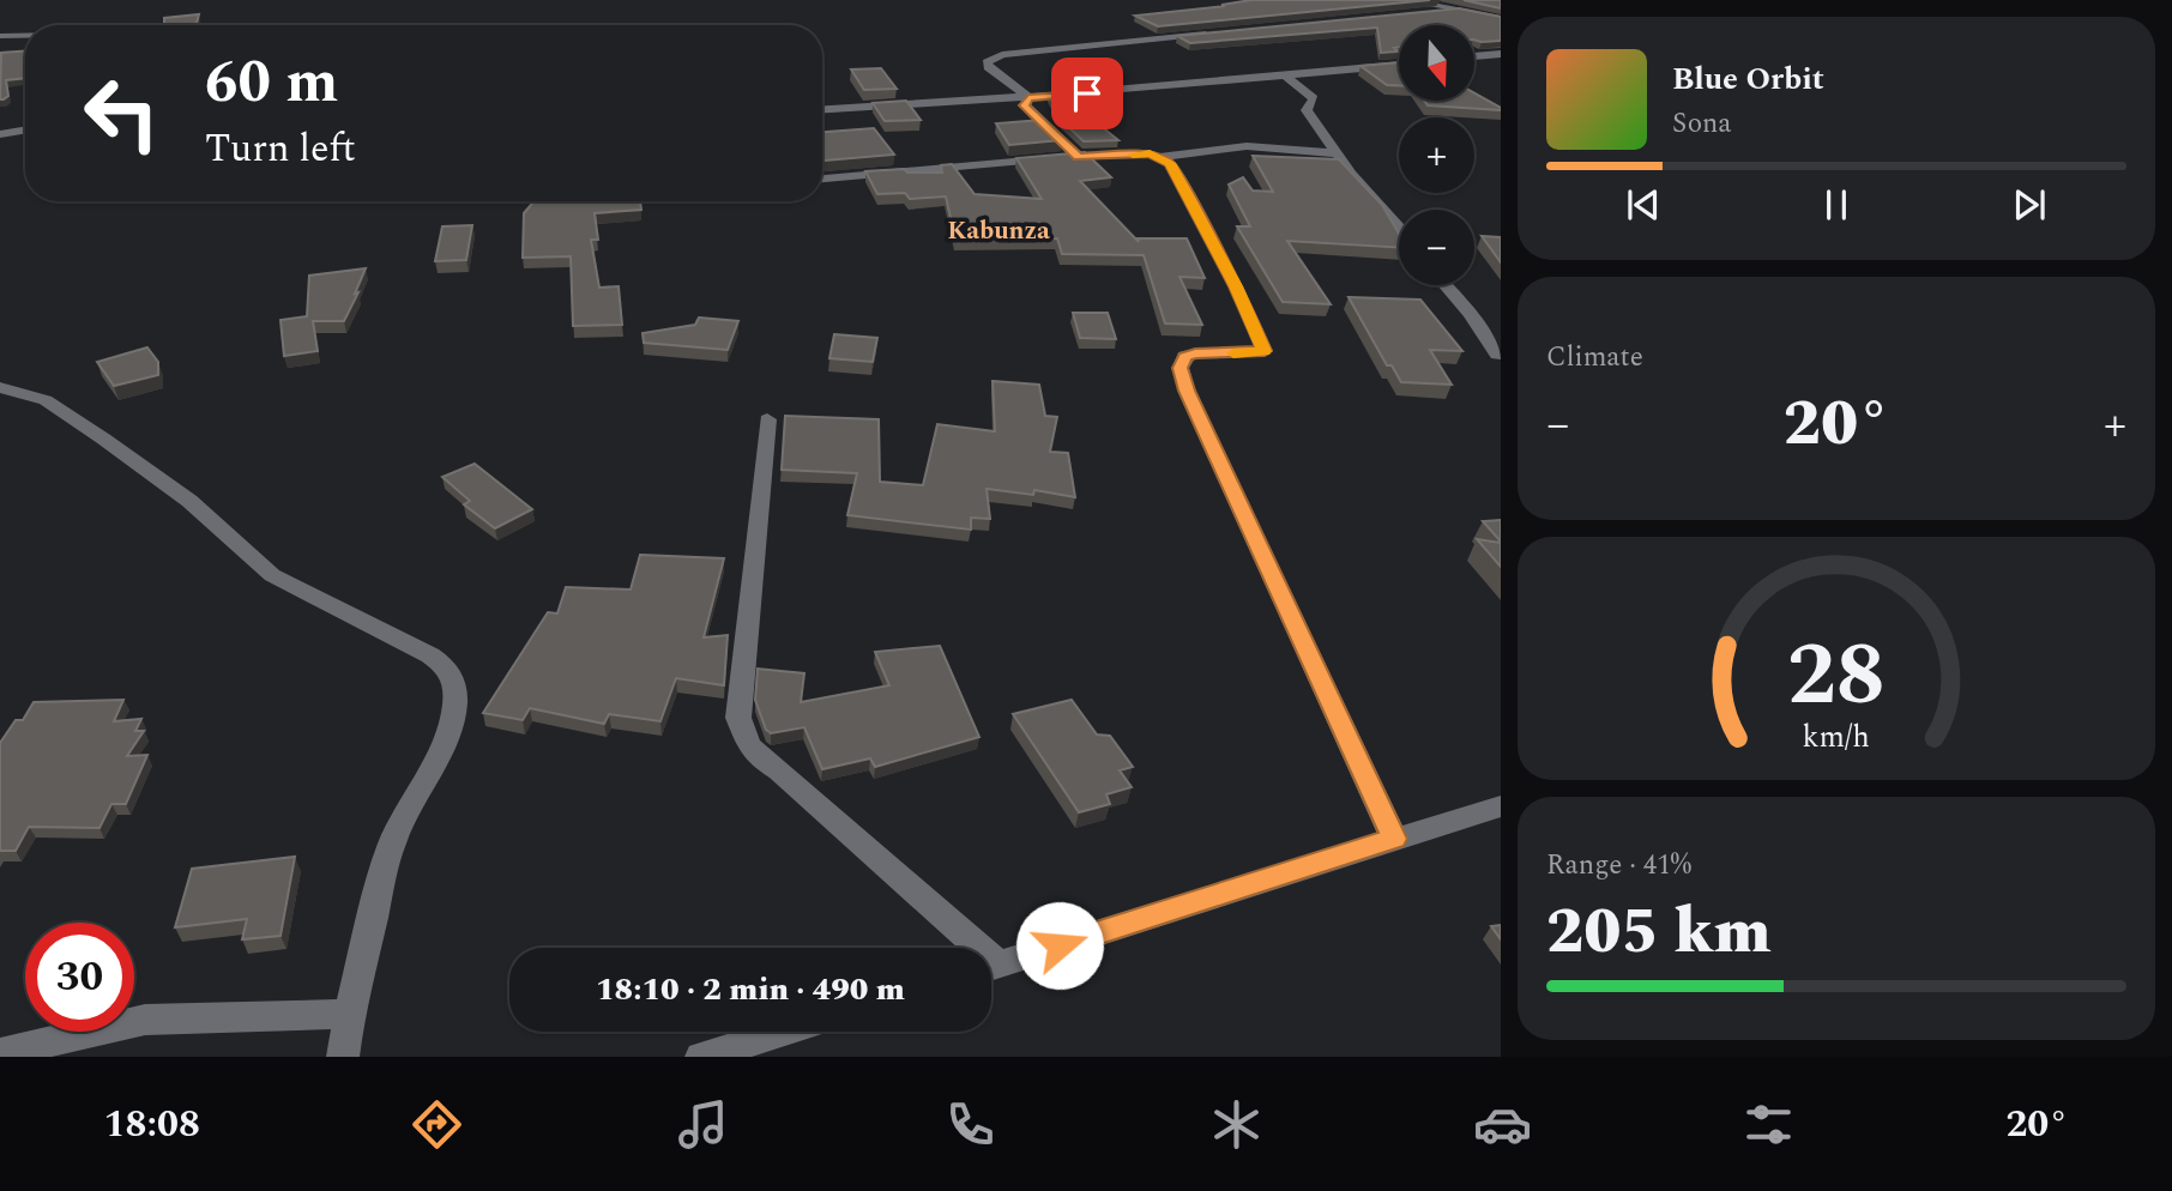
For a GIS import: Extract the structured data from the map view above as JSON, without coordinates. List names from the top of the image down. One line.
{"districts":["Kabunza"],"north":"bottom","page":{"map_buttons":["+","−"],"turn":["60 m","Turn left"],"song":["Blue Orbit","Sona"],"tile":["Climate",["Range · 41%","205 km"]],"heat":["−","20°","+"],"limit":"30","trip":"18:10 · 2 min · 490 m","tabs":["18:08","20°"],"gauge":["28","km/h"]}}
